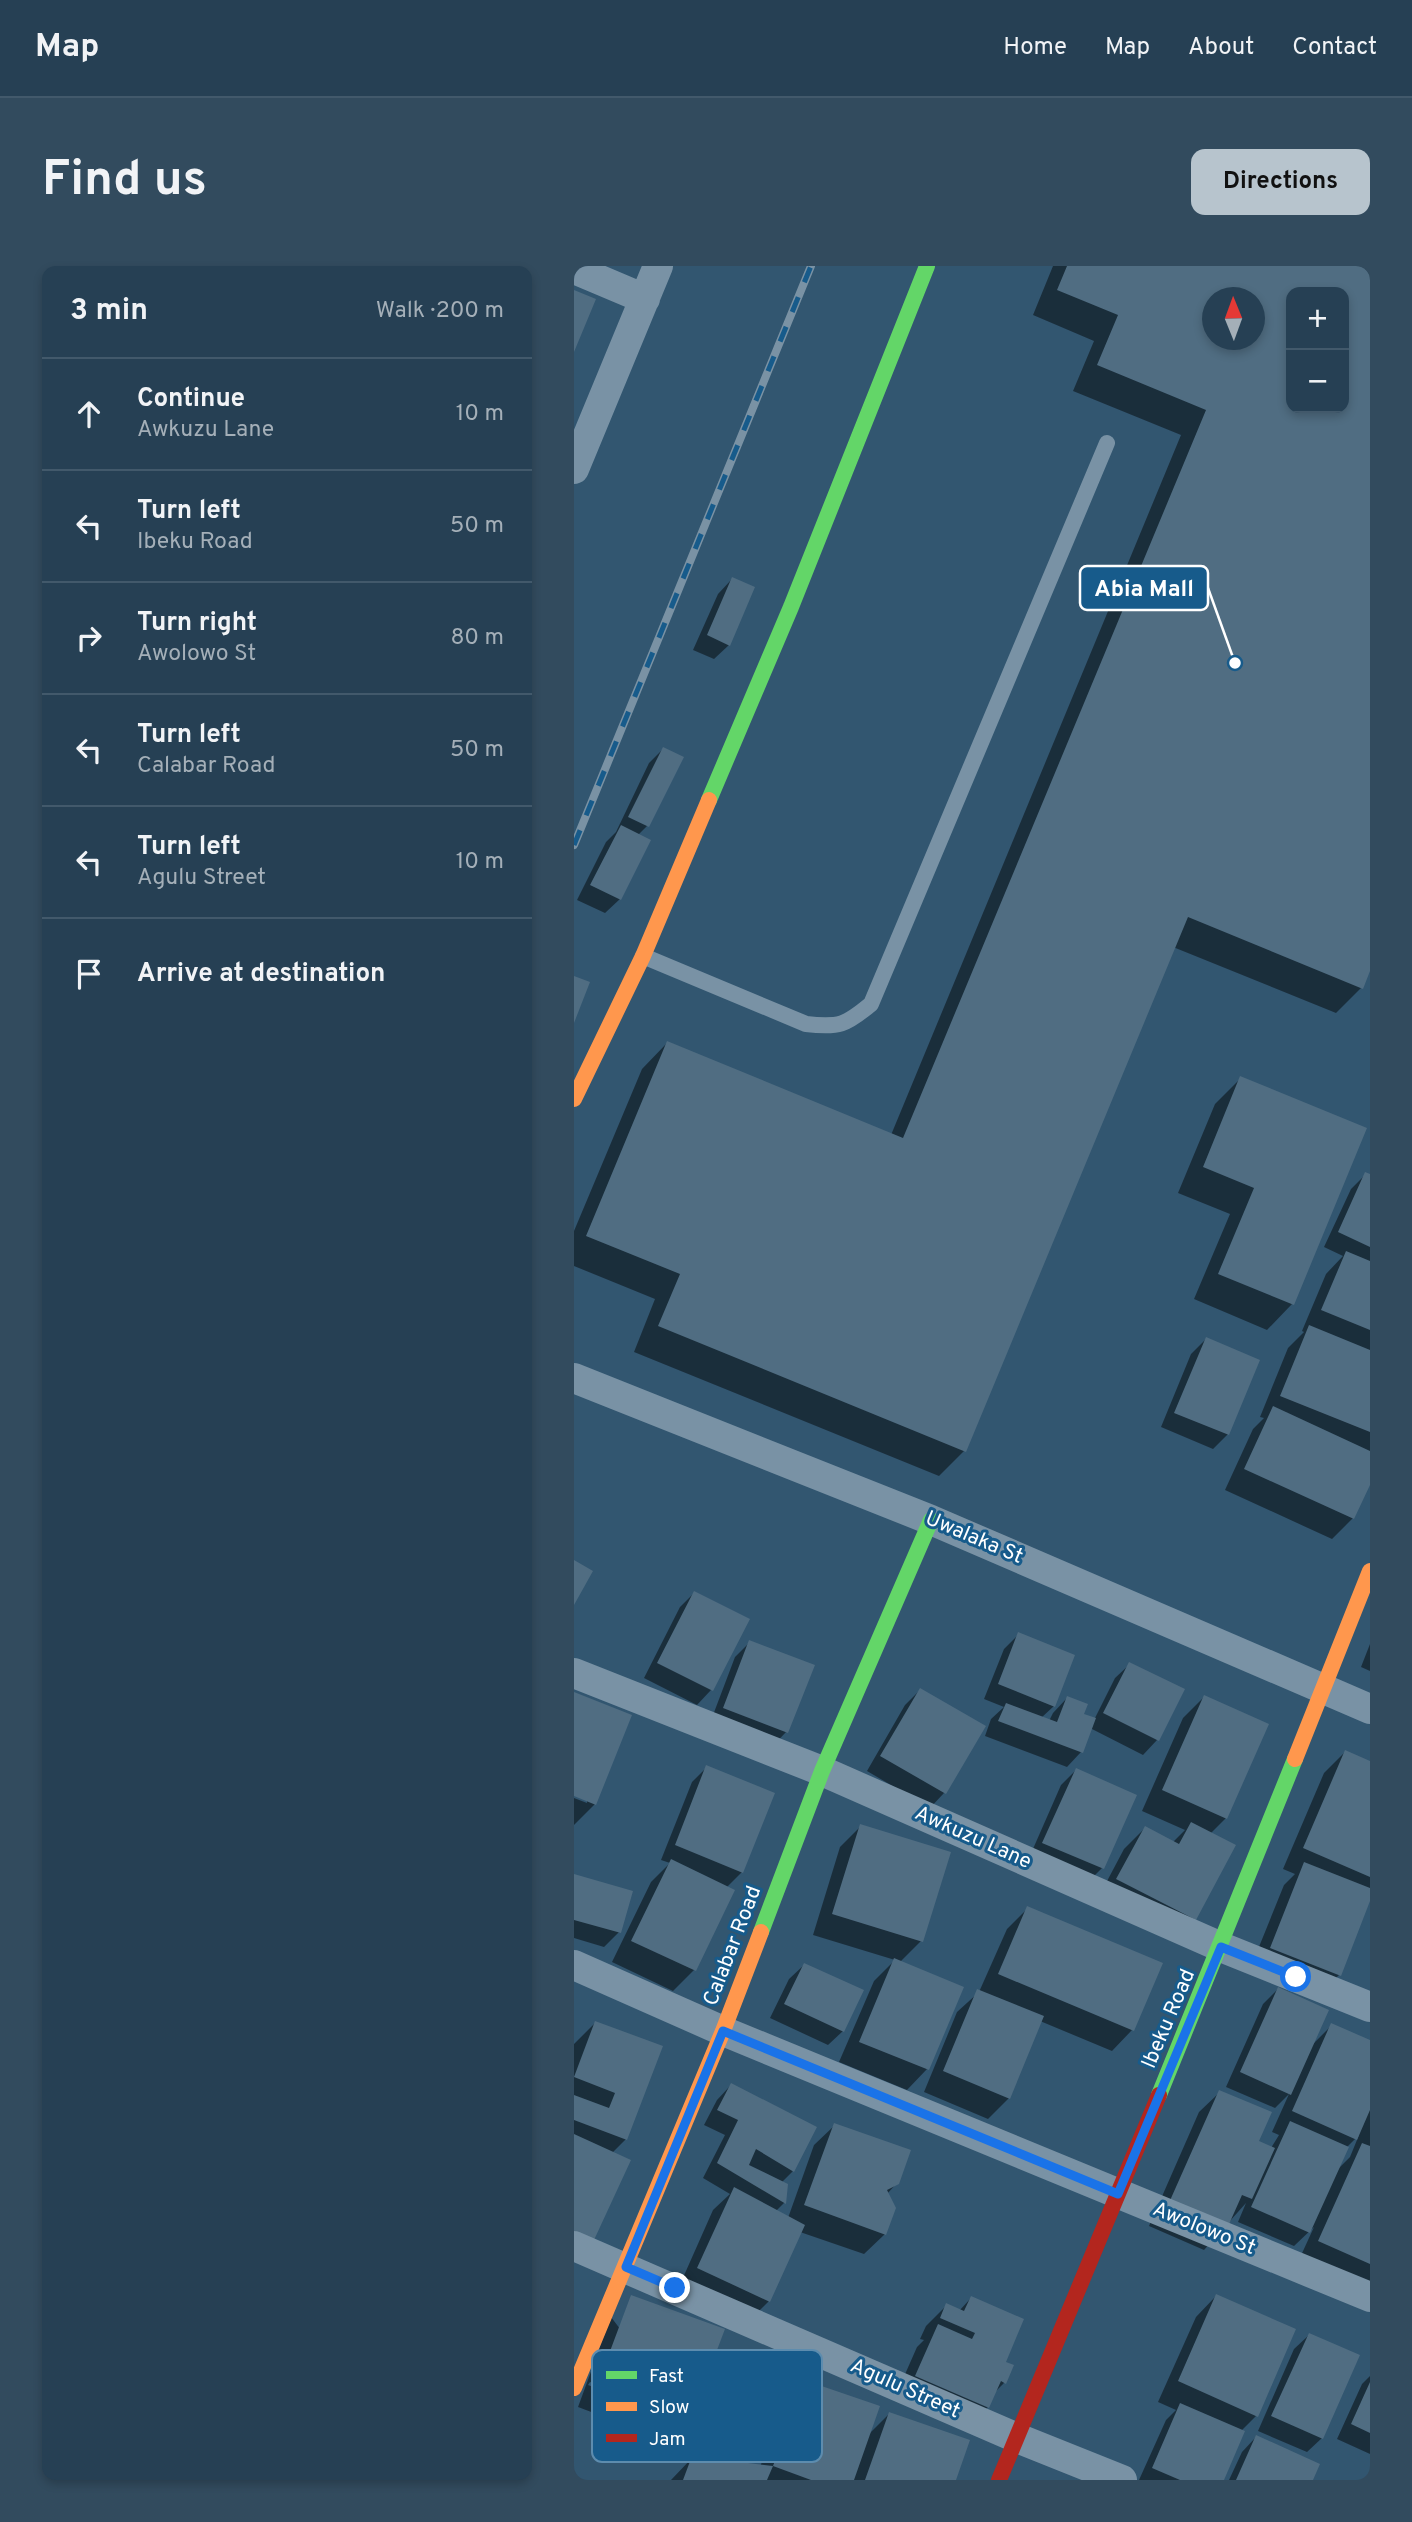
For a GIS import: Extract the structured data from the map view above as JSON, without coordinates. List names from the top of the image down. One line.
{"streets":{"street":["Uwalaka St","Awkuzu Lane","Calabar Road","Ibeku Road","Awolowo St","Agulu Street"]},"crossings":[["Uwalaka St","Calabar Road"],["Uwalaka St","Ibeku Road"],["Awkuzu Lane","Calabar Road"],["Awkuzu Lane","Ibeku Road"],["Calabar Road","Awolowo St"],["Calabar Road","Agulu Street"],["Ibeku Road","Awolowo St"],["Ibeku Road","Agulu Street"]],"places":["Abia Mall"],"legend":["Fast","Slow","Jam"],"north":"top","page":{"header":"Map","nav":["Home","Map","About","Contact"],"buttons":"Directions","title":"Find us","heading":["3 min","Walk · 200 m"],"map_buttons":["+","−"],"list":[["Continue","Awkuzu Lane","10 m"],["Turn left","Ibeku Road","50 m"],["Turn right","Awolowo St","80 m"],["Turn left","Calabar Road","50 m"],["Turn left","Agulu Street","10 m"],"Arrive at destination"]}}
